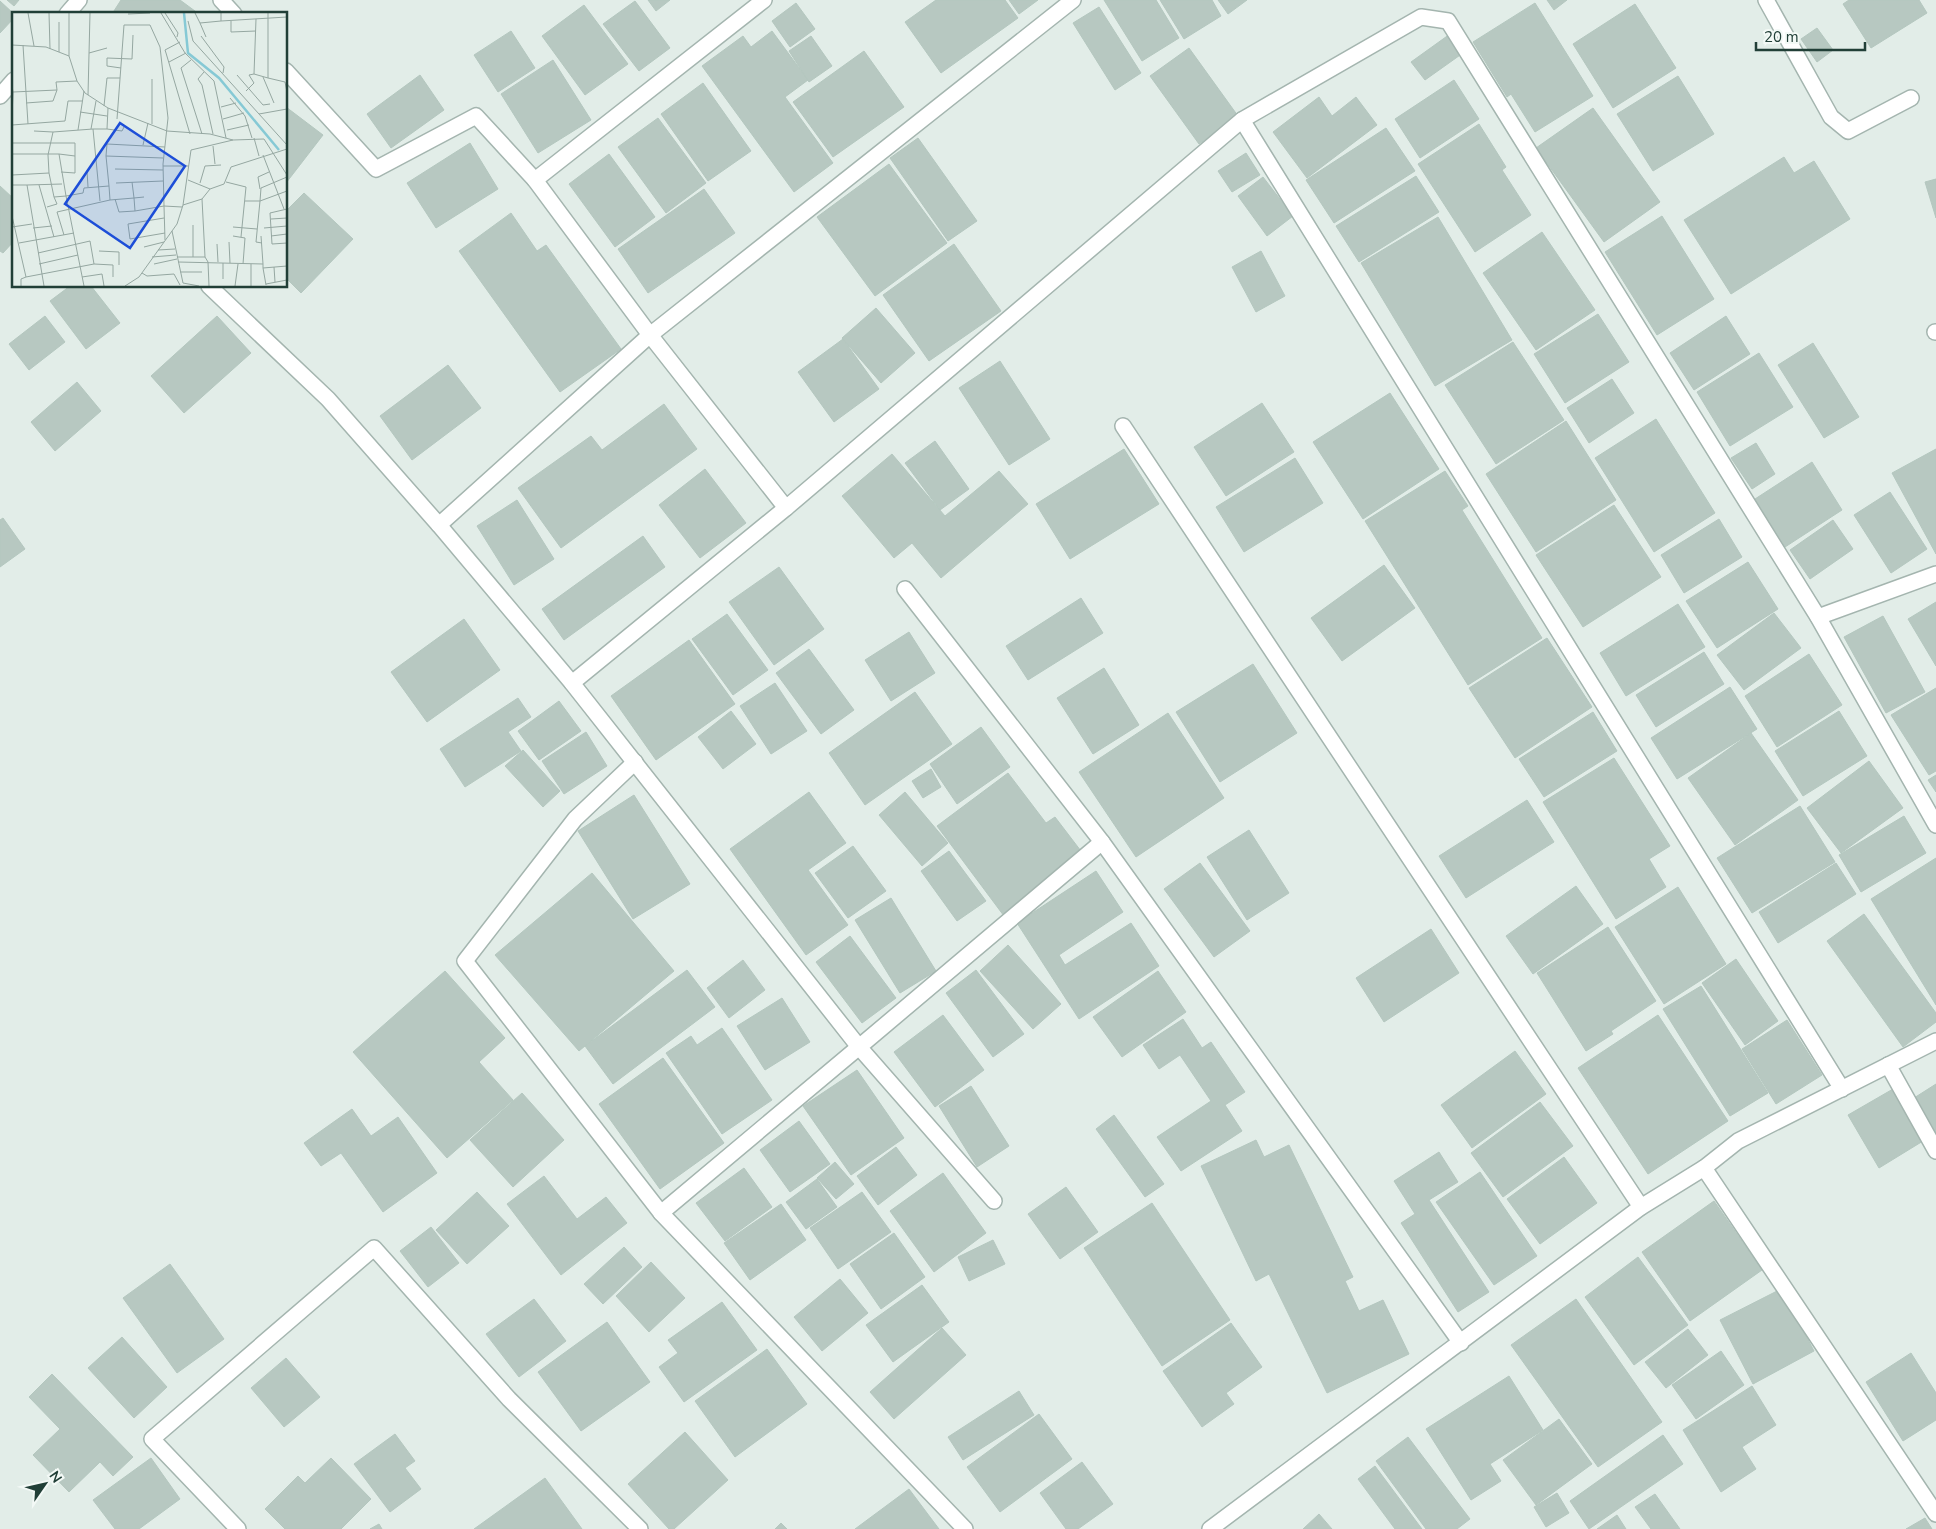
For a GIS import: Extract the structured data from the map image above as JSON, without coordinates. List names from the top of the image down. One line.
{"scale_bar":"20 m","north":"top right"}
